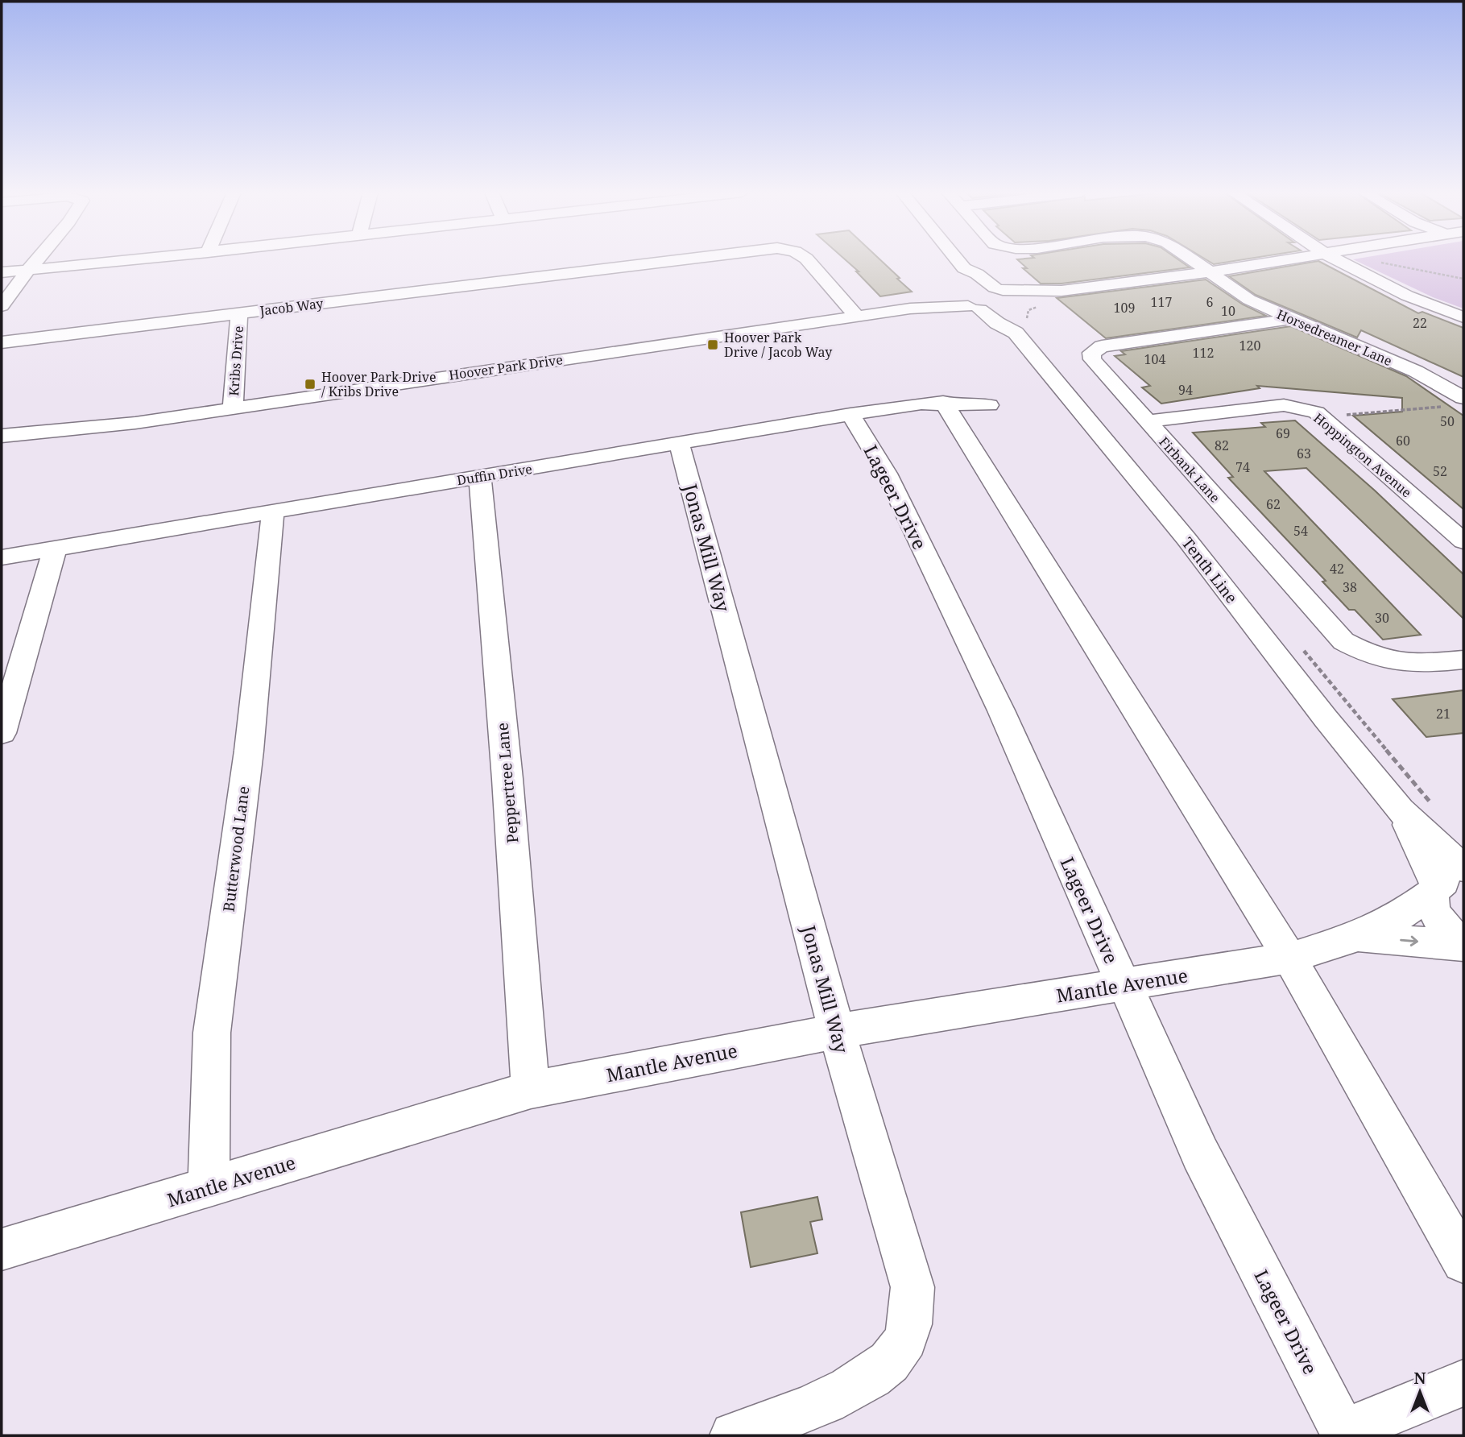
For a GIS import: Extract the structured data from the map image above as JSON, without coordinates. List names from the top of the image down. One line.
{"streets":{"street":["Jacob Way","Horsedreamer Lane","Kribs Drive","Hoover Park Drive","Hoppington Avenue","Firbank Lane","Duffin Drive","Lageer Drive","Jonas Mill Way","Tenth Line","Peppertree Lane","Butterwood Lane","Mantle Avenue"]},"crossings":[["Jacob Way","Kribs Drive"],["Jacob Way","Hoover Park Drive"],["Horsedreamer Lane","Firbank Lane"],["Kribs Drive","Hoover Park Drive"],["Hoover Park Drive","Tenth Line"],["Hoppington Avenue","Firbank Lane"],["Duffin Drive","Lageer Drive"],["Duffin Drive","Jonas Mill Way"],["Duffin Drive","Peppertree Lane"],["Duffin Drive","Butterwood Lane"],["Lageer Drive","Mantle Avenue"],["Jonas Mill Way","Mantle Avenue"],["Tenth Line","Mantle Avenue"],["Peppertree Lane","Mantle Avenue"],["Butterwood Lane","Mantle Avenue"]],"places":{"transit":["Hoover Park Drive / Jacob Way","Hoover Park Drive / Kribs Drive"]},"house_numbers":["117","6","109","10","22","120","112","104","94","50","69","60","82","63","74","52","62","54","42","38","30","21"],"north":"top"}
